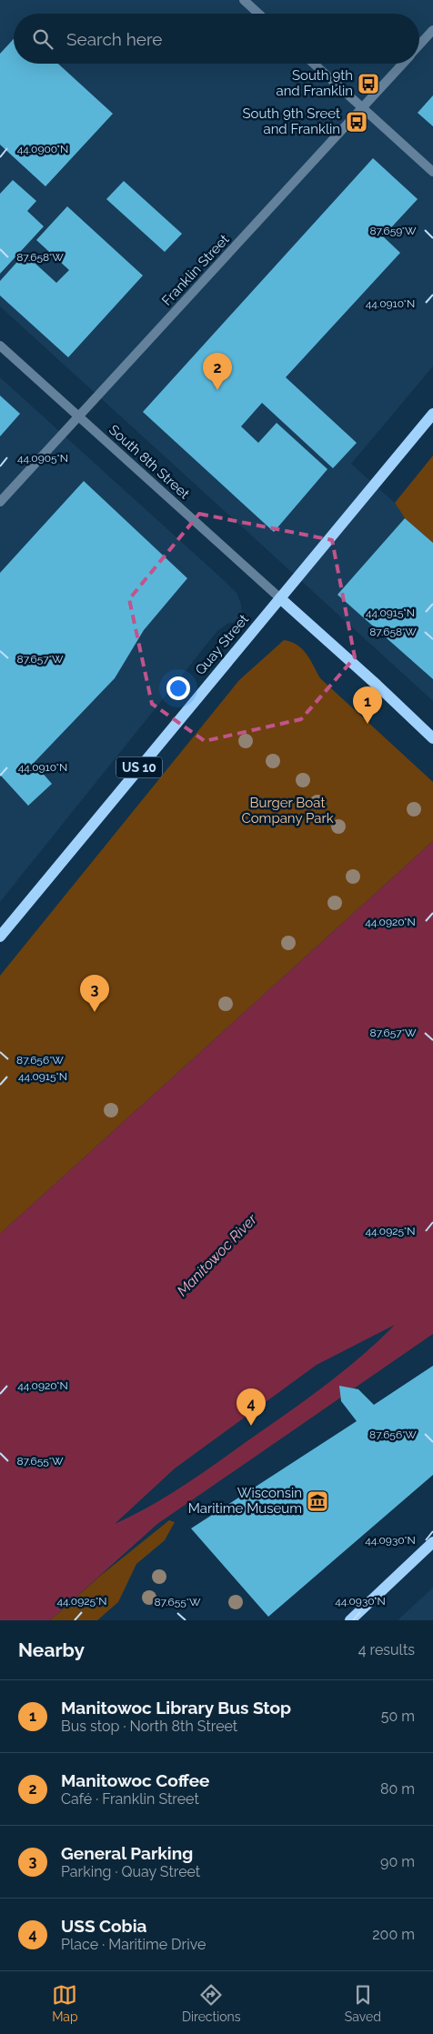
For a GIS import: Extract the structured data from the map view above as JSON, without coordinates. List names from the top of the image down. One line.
{"streets":{"main road":["Quay Street","US 10"],"street":["Franklin Street","South 8th Street"]},"crossings":[["Franklin Street","South 8th Street"],["South 8th Street","Quay Street"]],"water":["Manitowoc River"],"parks":["Burger Boat Company Park"],"places":{"bus stop":["South 9th and Franklin","South 9th Sreet and Franklin"],"museum":["Wisconsin Maritime Museum"]},"page":{"search":"Search here","pins":["2","1","3","4"],"heading":["Nearby","4 results"],"list":[{"mark":"1","name":"Manitowoc Library Bus Stop","note":"Bus stop · North 8th Street","value":"50 m"},{"mark":"2","name":"Manitowoc Coffee","note":"Café · Franklin Street","value":"80 m"},{"mark":"3","name":"General Parking","note":"Parking · Quay Street","value":"90 m"},{"mark":"4","name":"USS Cobia","note":"Place · Maritime Drive","value":"200 m"}],"nav":["Map","Directions","Saved"]},"coordinates":["44.0900°N","87.659°W","87.658°W","44.0910°N","44.0905°N","44.0915°N","87.657°W","44.0920°N","87.656°W","44.0925°N","87.655°W","44.0930°N"]}
